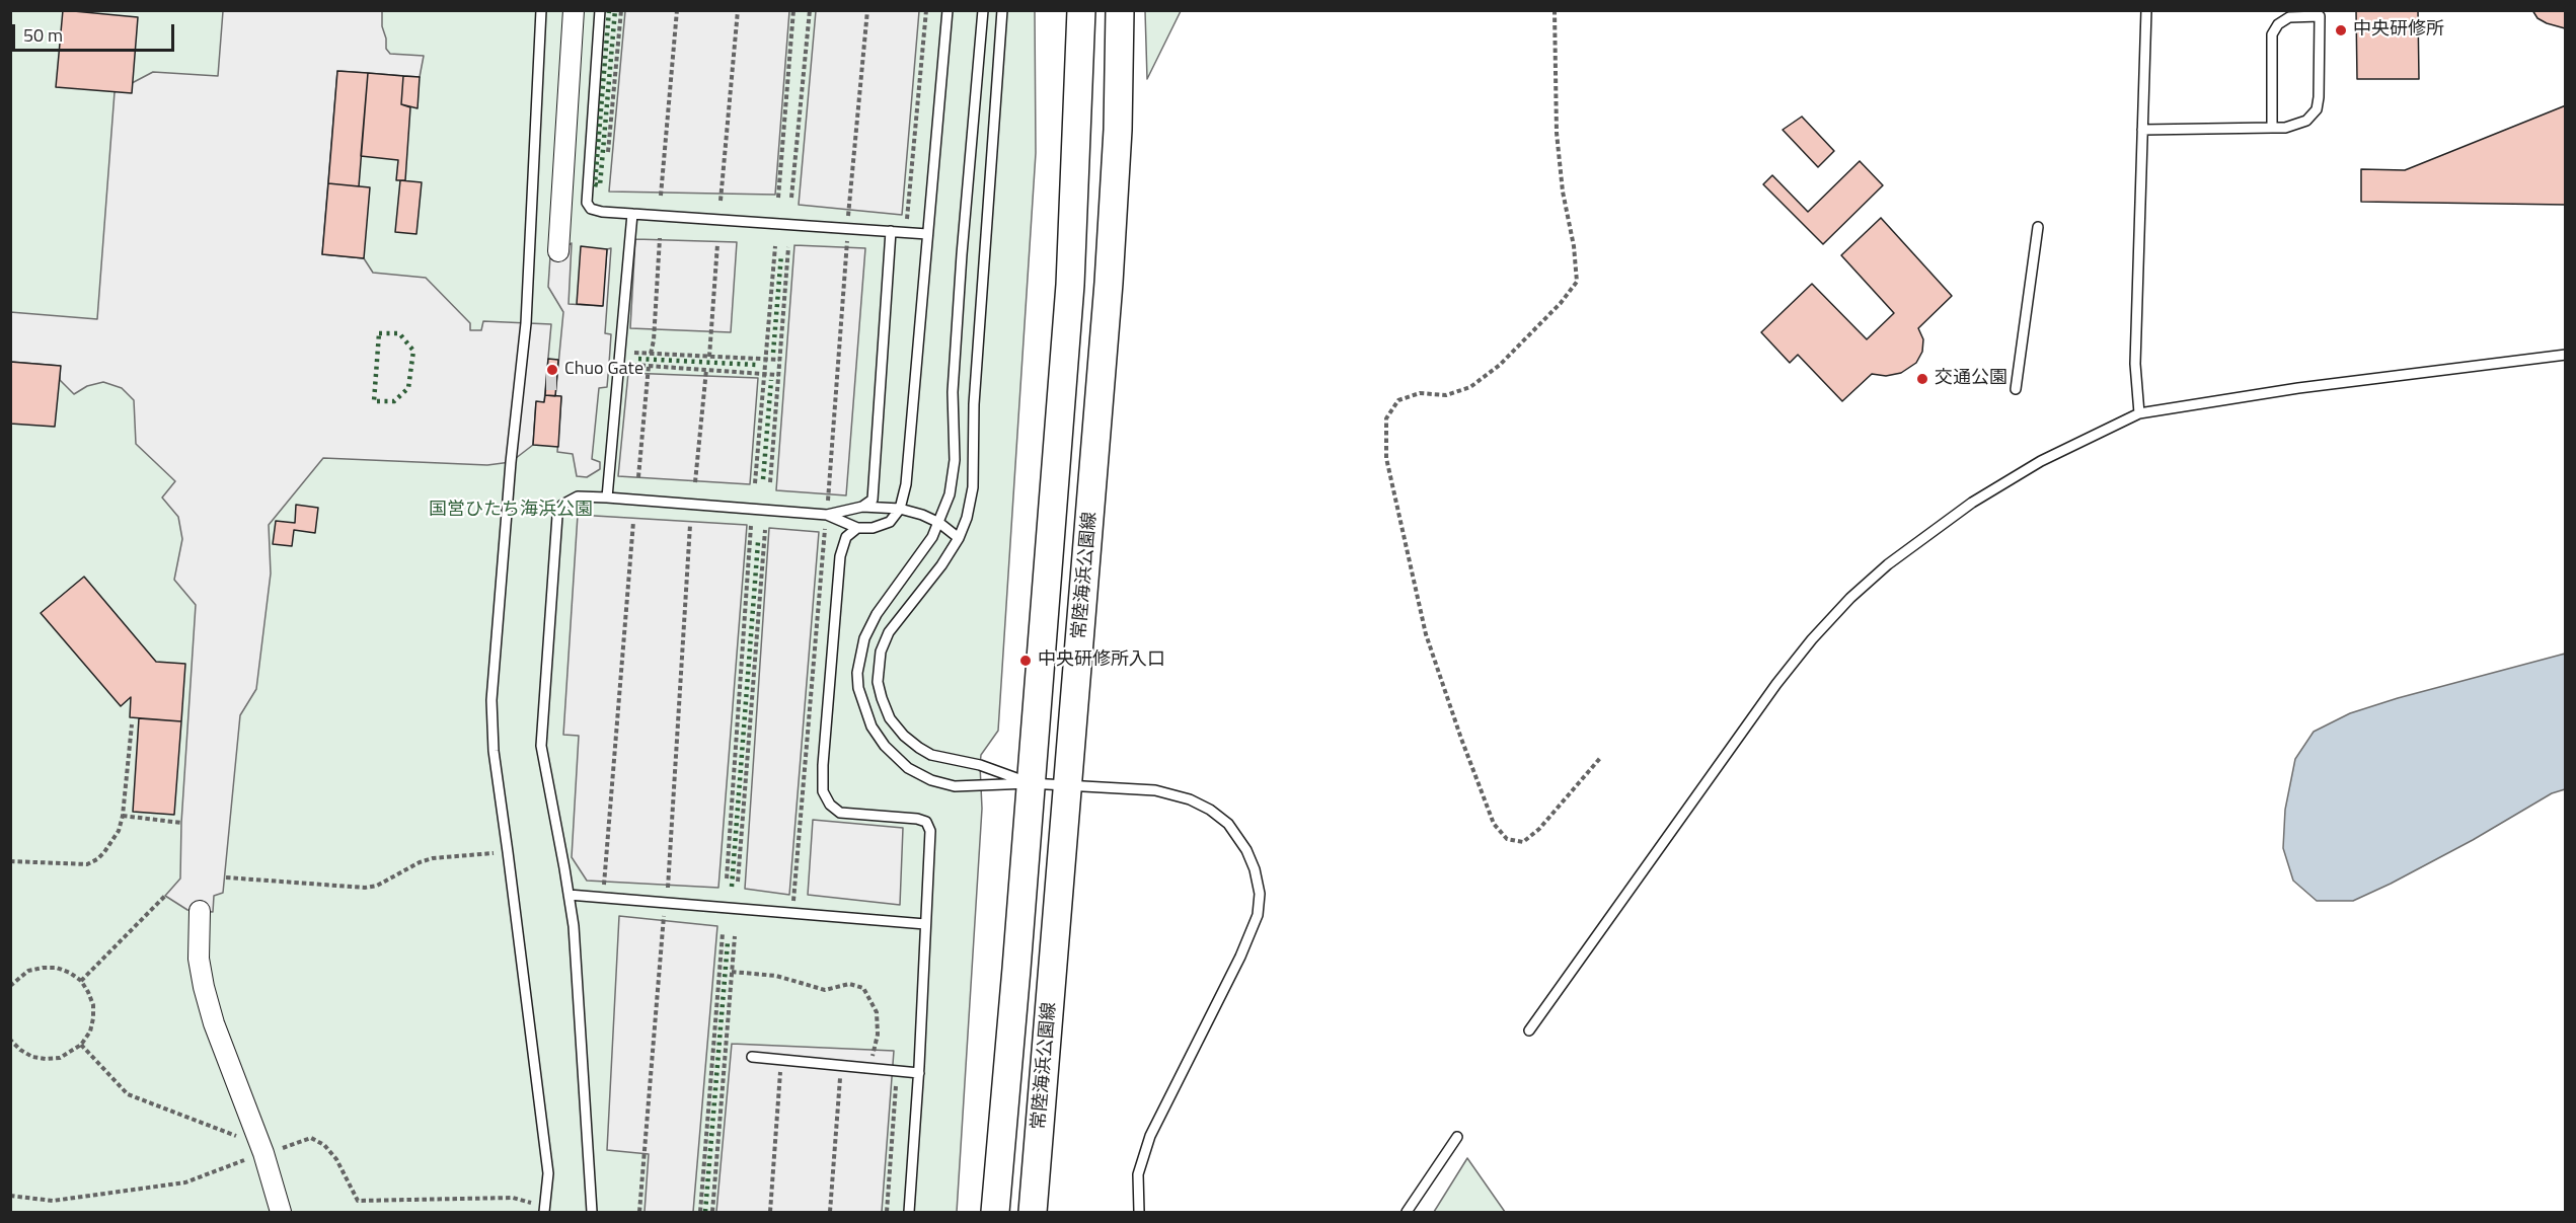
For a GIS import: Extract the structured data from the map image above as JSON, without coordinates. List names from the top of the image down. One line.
{"streets":{"main road":["常陸海浜公園線"]},"parks":["国営ひたち海浜公園"],"places":["中央研修所","Chuo Gate","交通公園","中央研修所入口"],"scale_bar":"50 m"}
